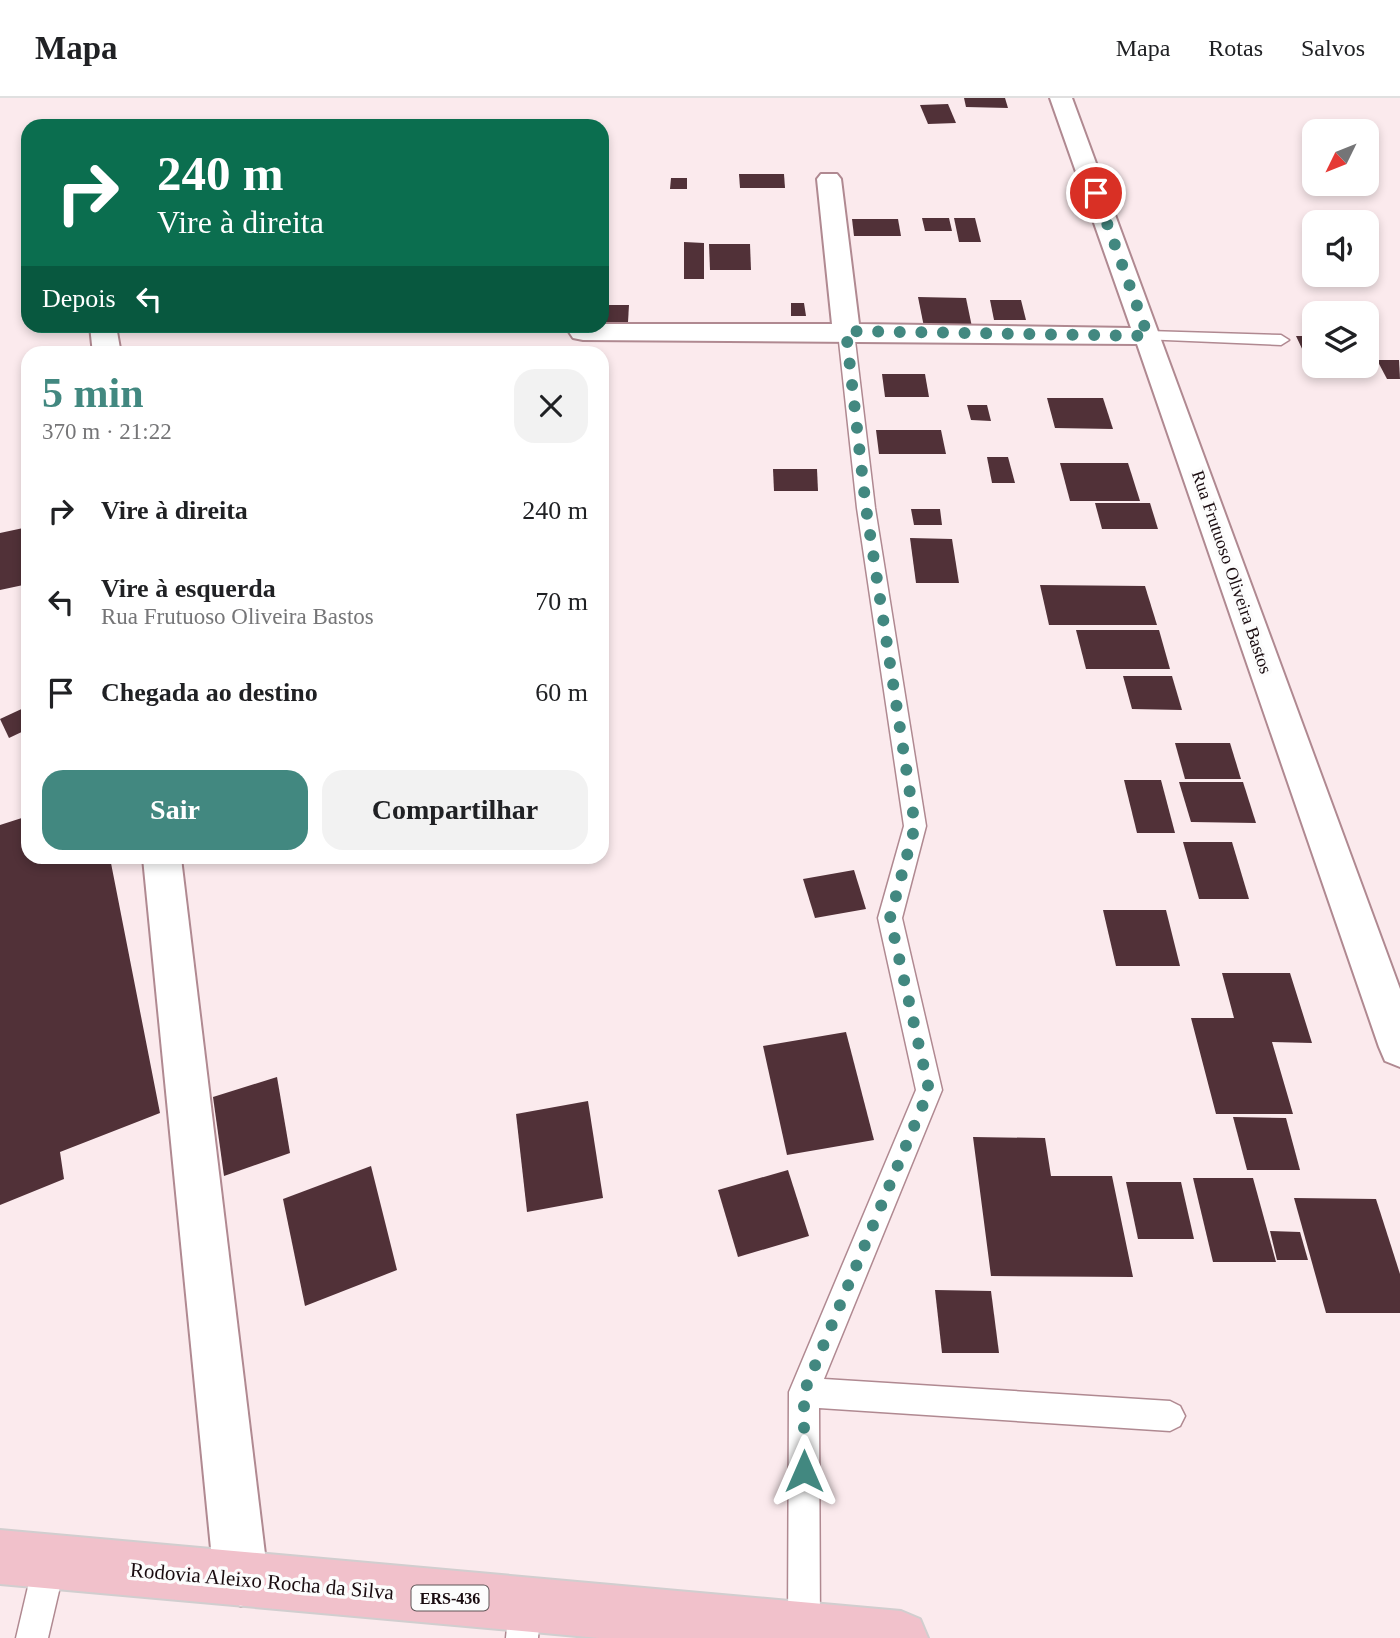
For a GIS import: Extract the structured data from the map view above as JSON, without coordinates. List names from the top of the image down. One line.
{"streets":{"main road":["Rodovia Aleixo Rocha da Silva","ERS-436"],"street":["Rua Frutuoso Oliveira Bastos"]},"north":"bottom left","page":{"header":"Mapa","nav":["Mapa","Rotas","Salvos"],"turn":["240 m","Vire à direita"],"then":"Depois","heading":["5 min","370 m · 21:22"],"list":[{"name":"Vire à direita","value":"240 m"},{"name":"Vire à esquerda","note":"Rua Frutuoso Oliveira Bastos","value":"70 m"},{"name":"Chegada ao destino","value":"60 m"}],"buttons":["Sair","Compartilhar"]}}
